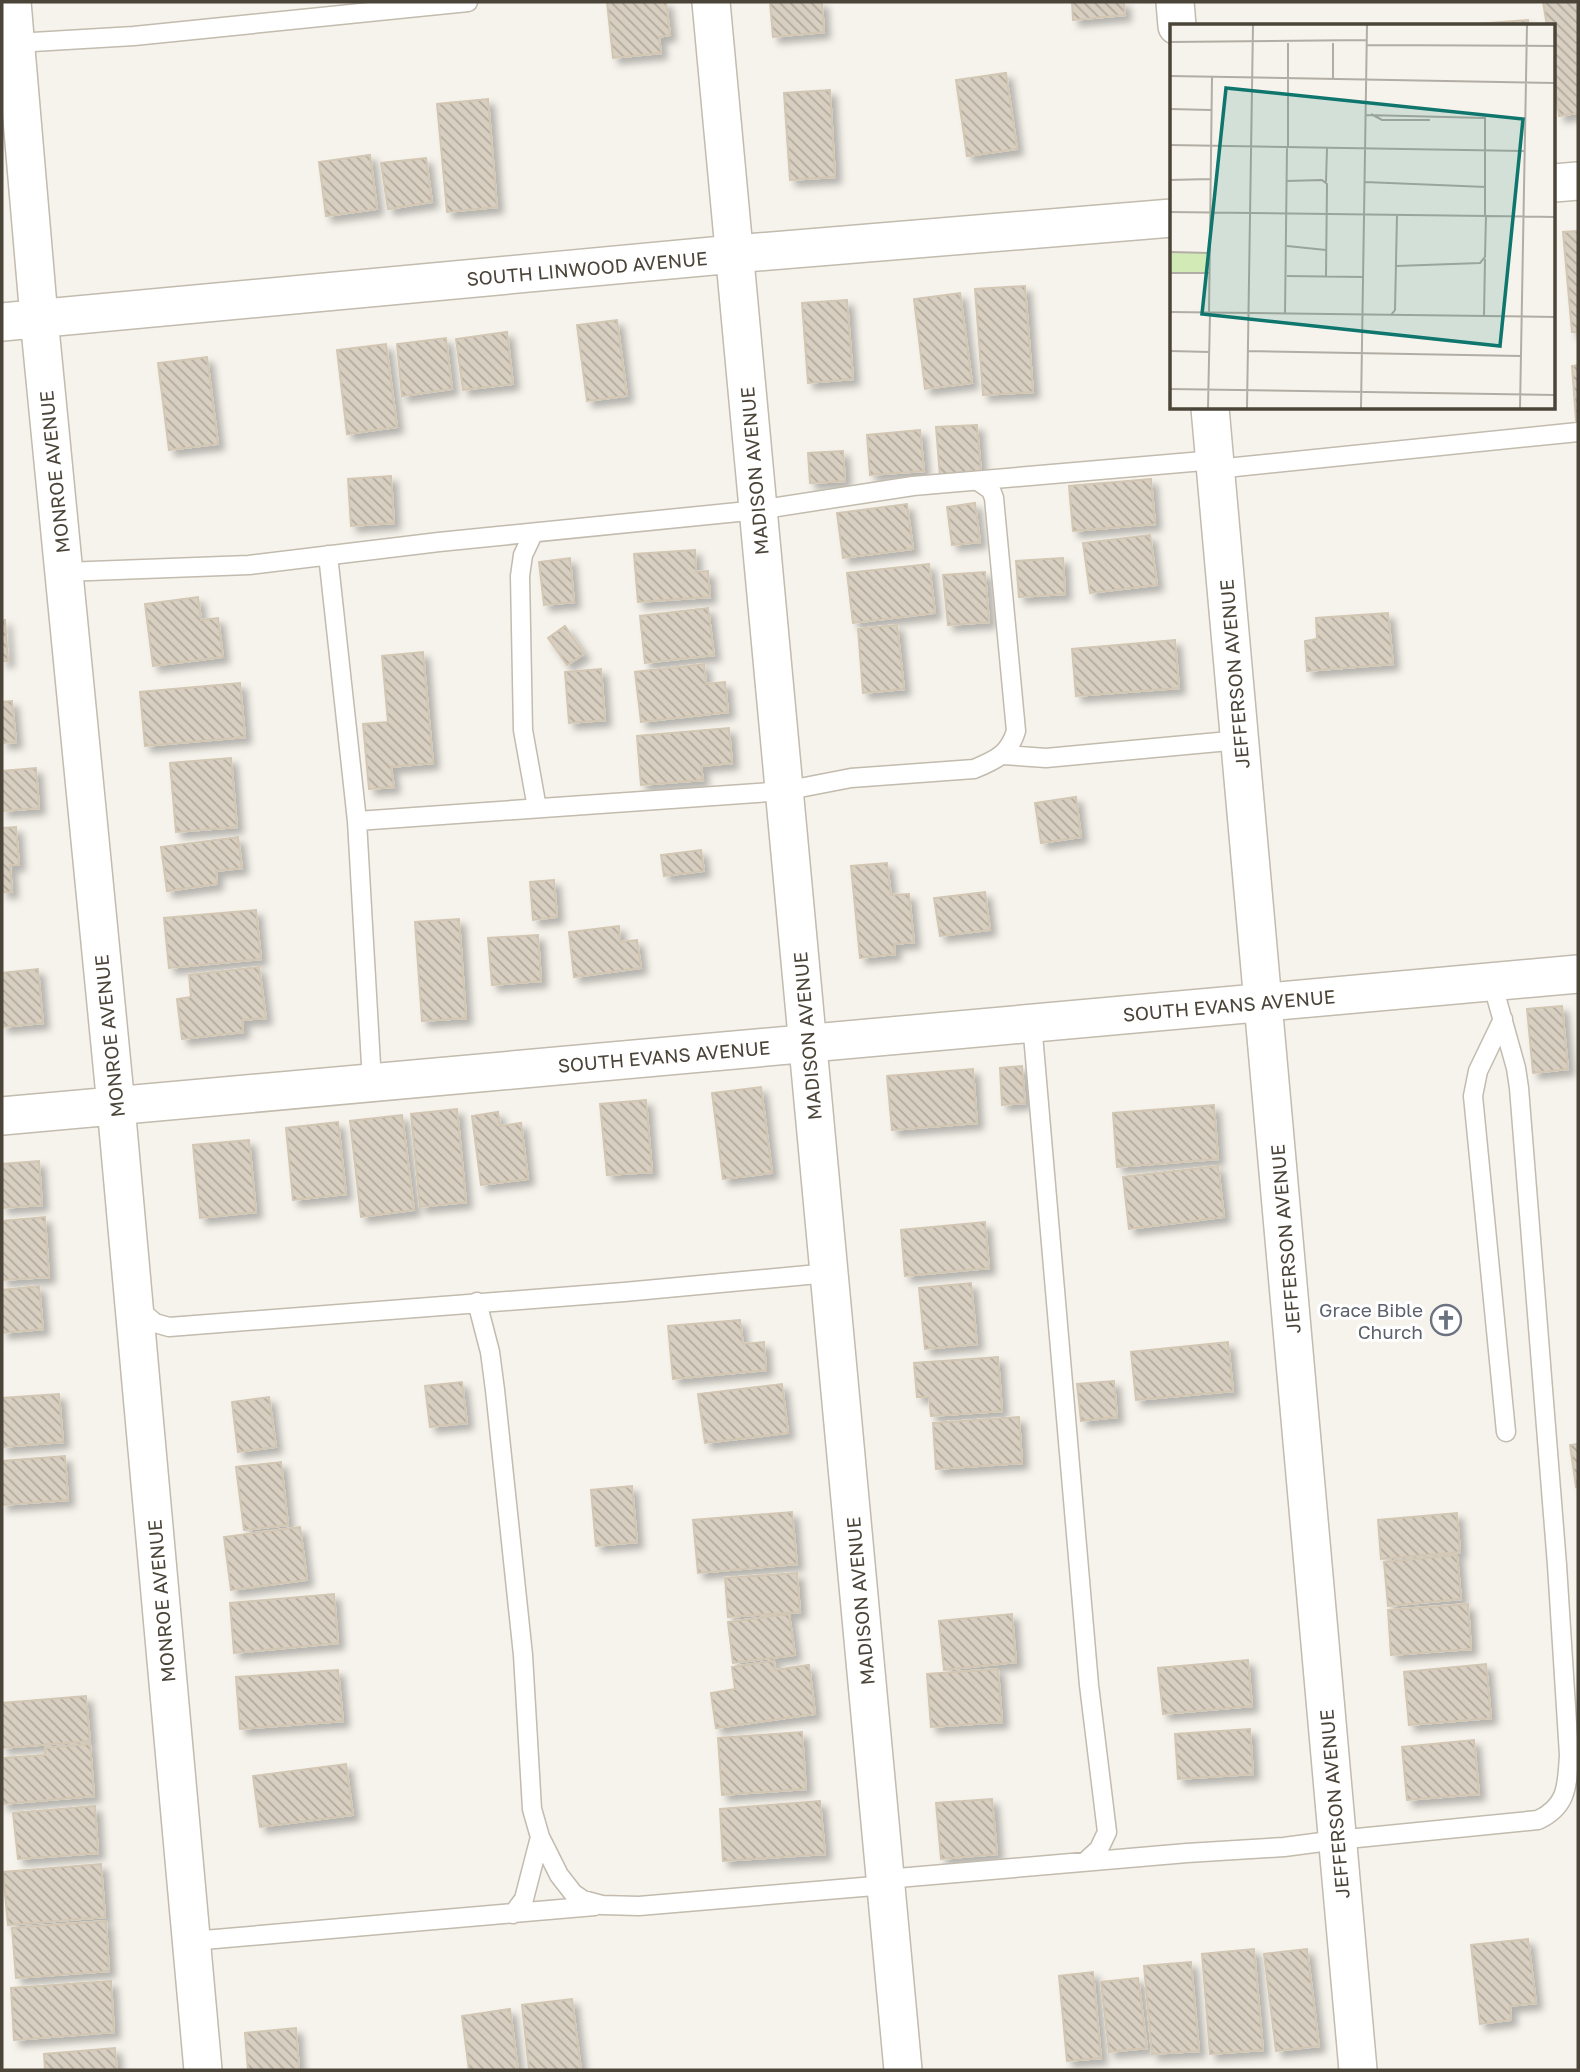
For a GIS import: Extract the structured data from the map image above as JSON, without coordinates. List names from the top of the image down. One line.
{"streets":{"street":["SOUTH LINWOOD AVENUE","MADISON AVENUE","MONROE AVENUE","JEFFERSON AVENUE","SOUTH EVANS AVENUE"]},"crossings":[["SOUTH LINWOOD AVENUE","MADISON AVENUE"],["SOUTH LINWOOD AVENUE","MONROE AVENUE"],["MADISON AVENUE","SOUTH EVANS AVENUE"],["MONROE AVENUE","SOUTH EVANS AVENUE"],["JEFFERSON AVENUE","SOUTH EVANS AVENUE"]],"places":{"church":["Grace Bible Church"]}}
